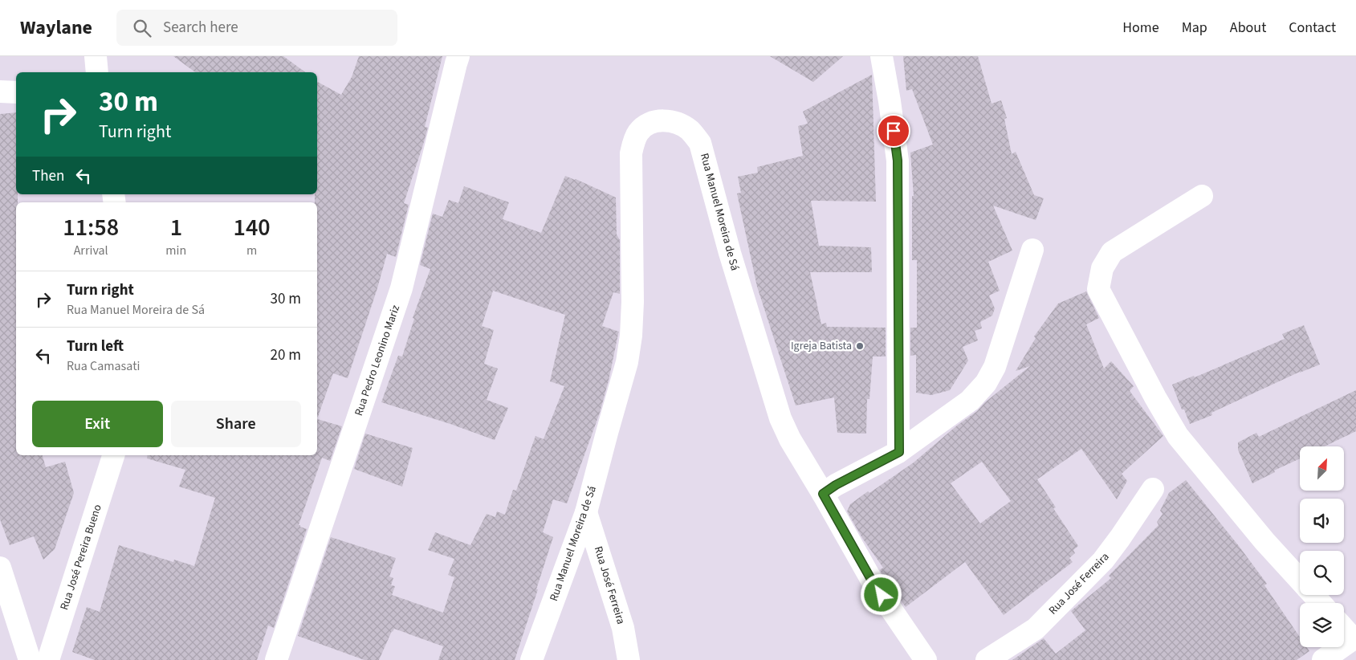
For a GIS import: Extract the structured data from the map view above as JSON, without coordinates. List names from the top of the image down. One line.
{"streets":{"street":["Rua Manuel Moreira de Sá","Rua Pedro Leonino Mariz","Rua José Pereira Bueno","Rua José Ferreira"]},"crossings":[["Rua Manuel Moreira de Sá","Rua José Ferreira"]],"places":["Igreja Batista"],"north":"top right","page":{"header":"Waylane","search":"Search here","nav":["Home","Map","About","Contact"],"turn":["30 m","Turn right"],"then":"Then","eta":["11:58","Arrival","1","min","140","m"],"list":[{"name":"Turn right","note":"Rua Manuel Moreira de Sá","value":"30 m"},{"name":"Turn left","note":"Rua Camasati","value":"20 m"}],"buttons":["Exit","Share"]}}
